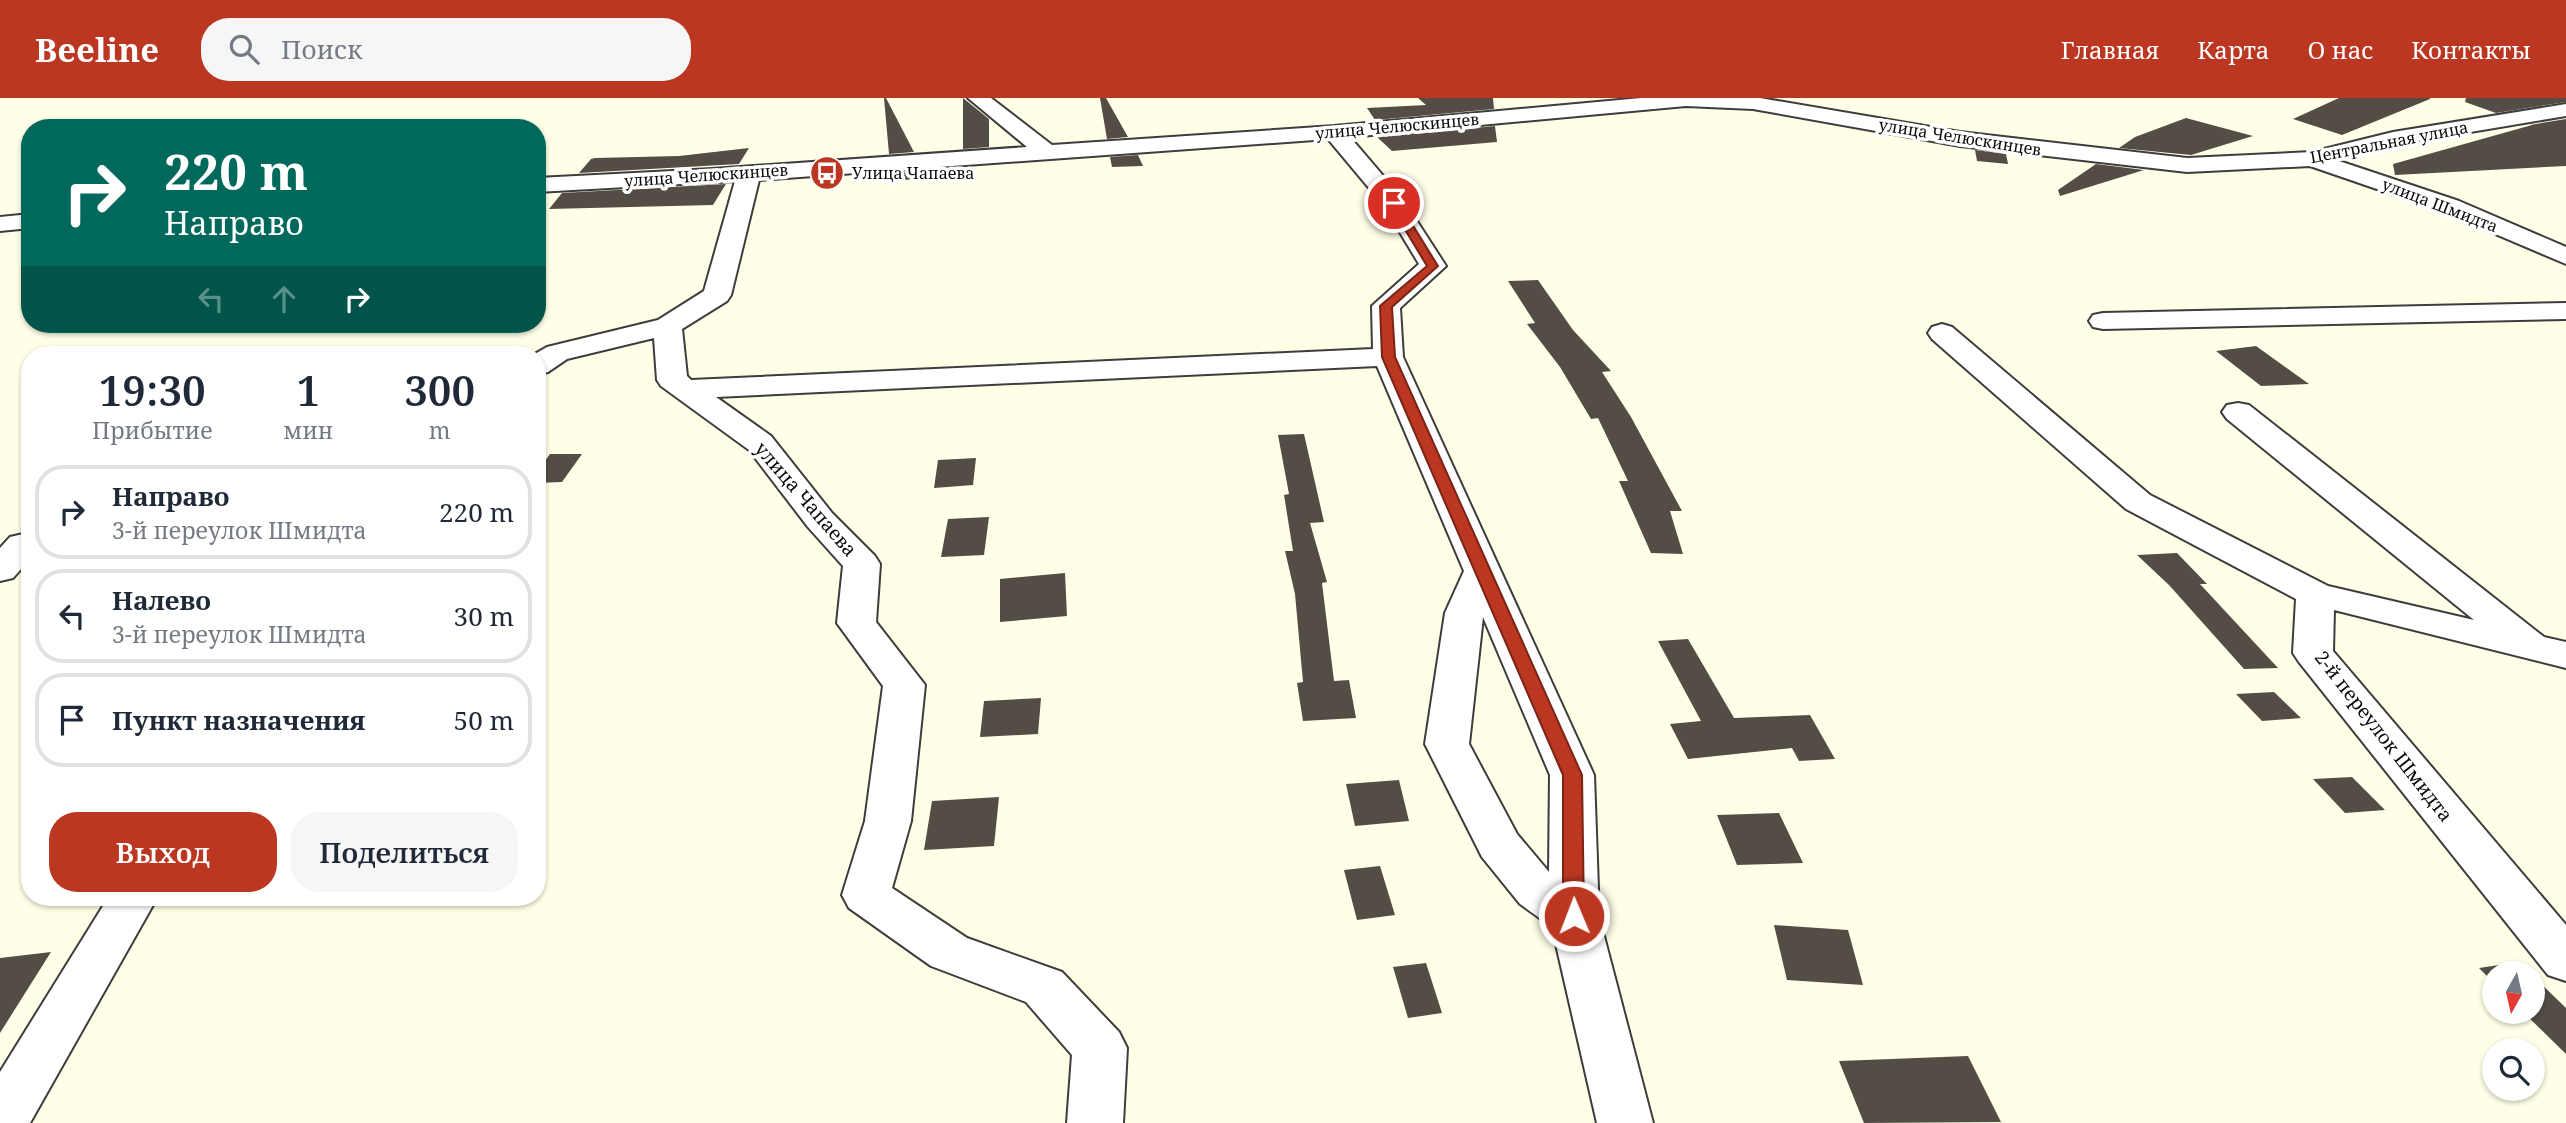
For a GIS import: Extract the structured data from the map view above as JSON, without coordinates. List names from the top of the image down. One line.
{"streets":{"street":["улица Челюскинцев","Центральная улица","улица Шмидта","улица Чапаева","2-й переулок Шмидта"]},"crossings":[["улица Челюскинцев","Центральная улица"],["Центральная улица","улица Шмидта"]],"places":{"bus stop":["Улица Чапаева"]},"north":"bottom","page":{"header":"Beeline","search":"Поиск","nav":["Главная","Карта","О нас","Контакты"],"turn":["220 m","Направо"],"eta":["19:30","Прибытие","1","мин","300","m"],"list":[{"name":"Направо","note":"3-й переулок Шмидта","value":"220 m"},{"name":"Налево","note":"3-й переулок Шмидта","value":"30 m"},{"name":"Пункт назначения","value":"50 m"}],"buttons":["Выход","Поделиться"]}}
